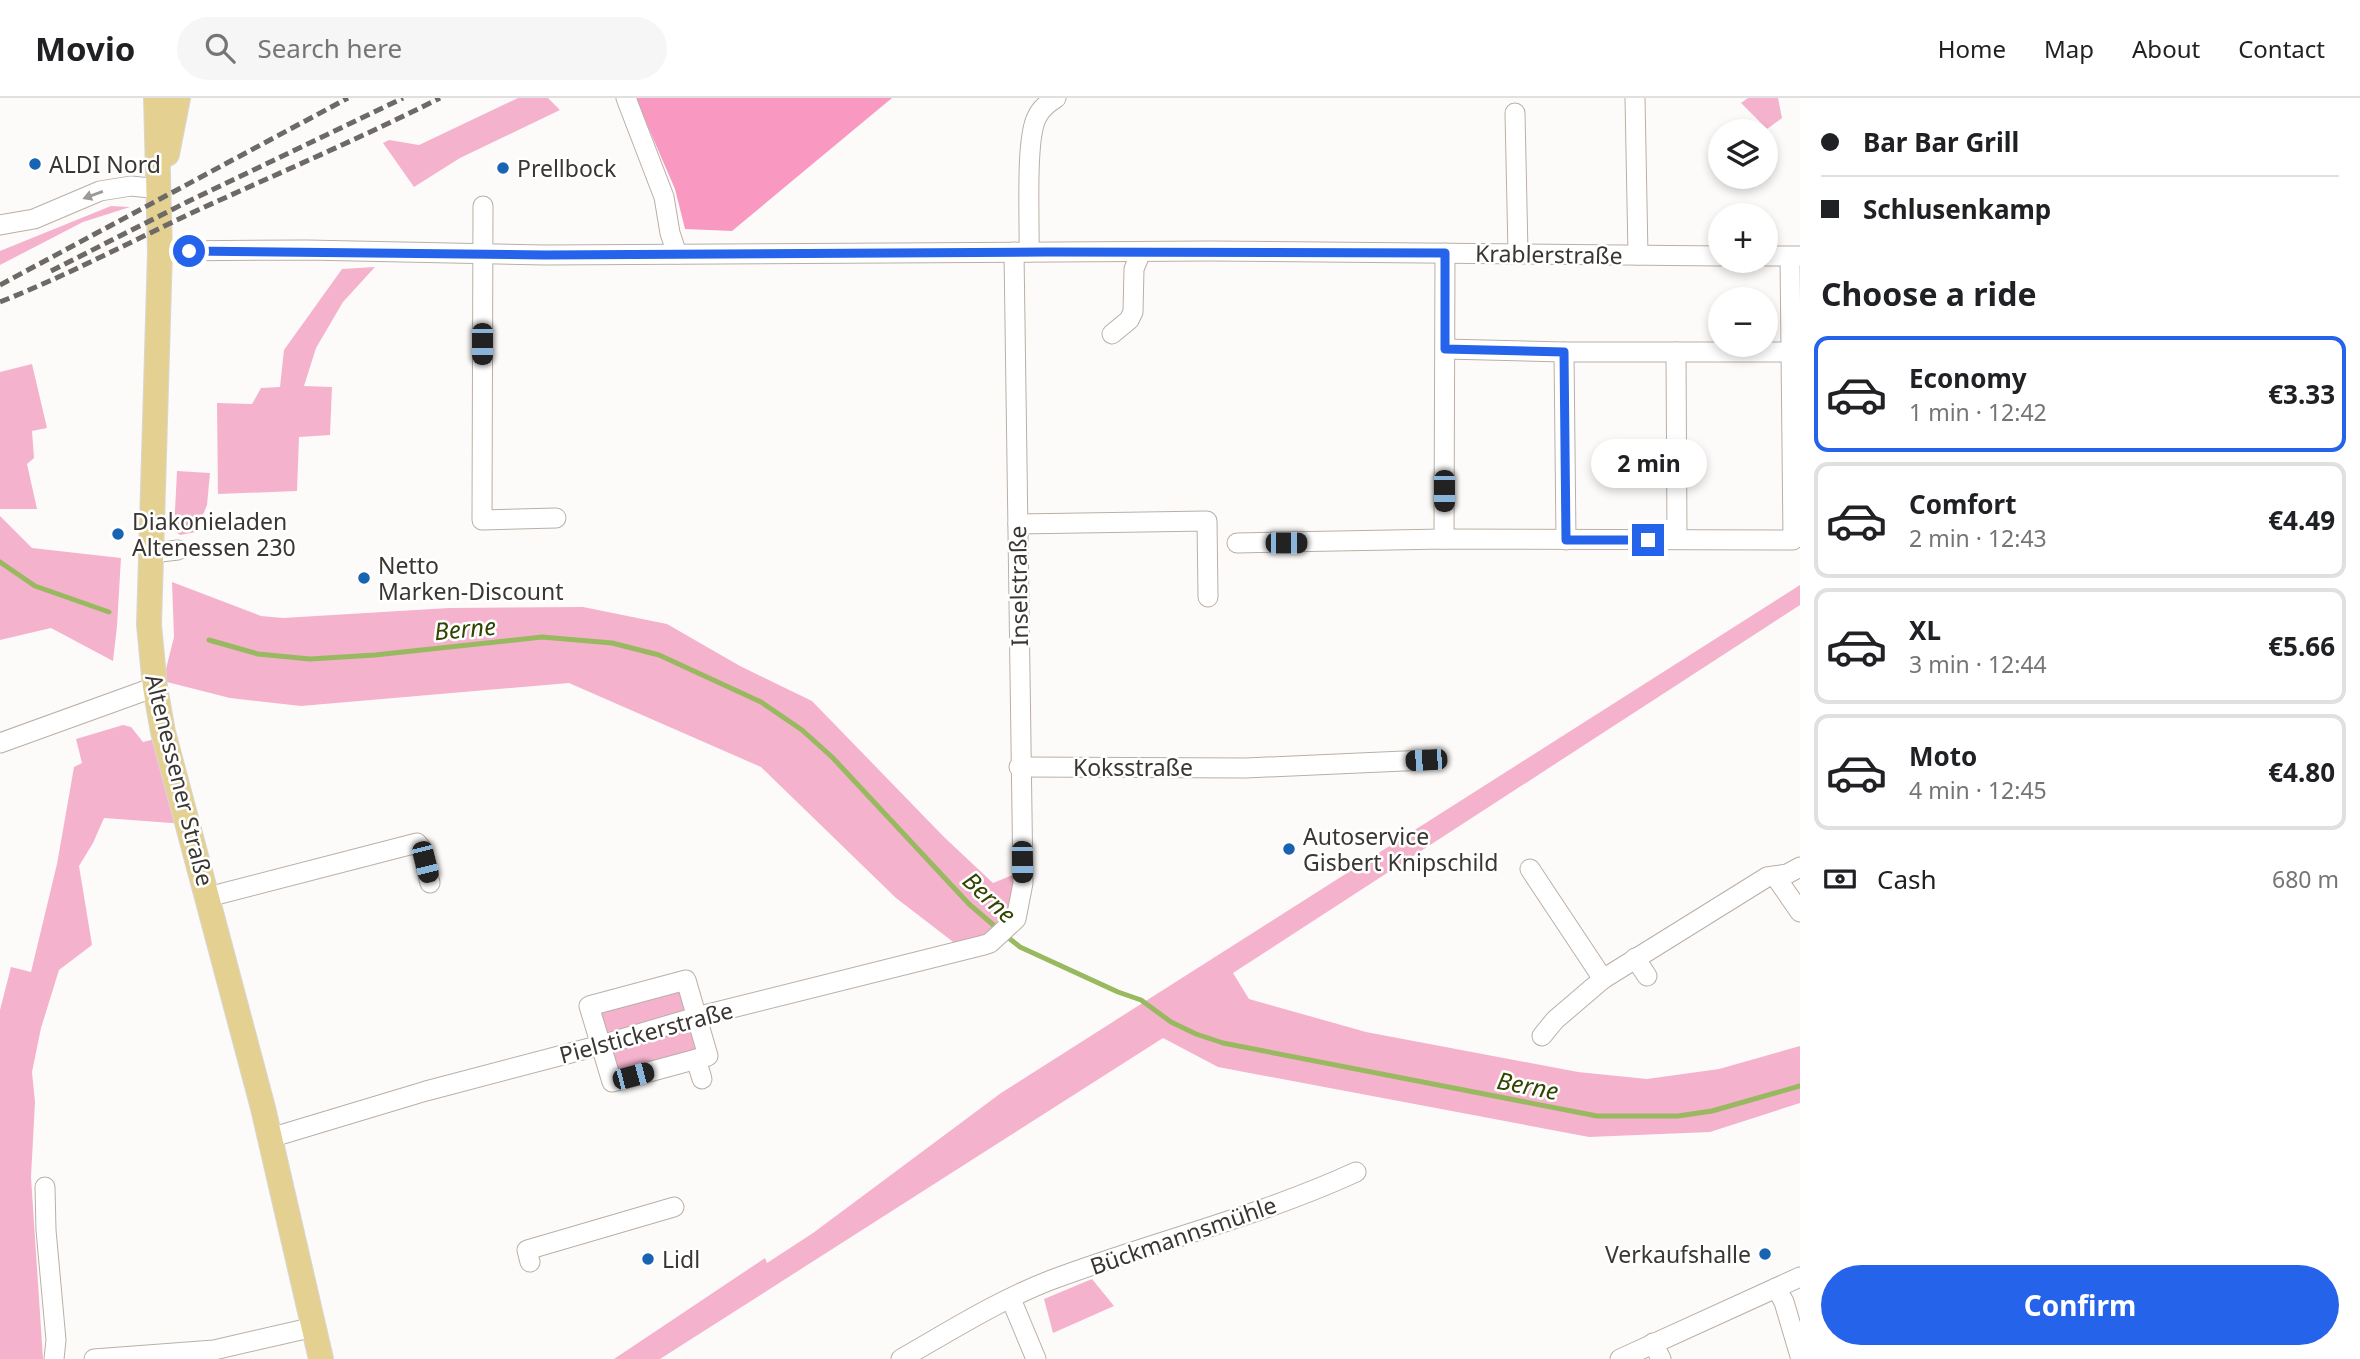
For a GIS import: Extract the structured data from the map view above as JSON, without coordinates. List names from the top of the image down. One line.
{"streets":{"main road":["Altenessener Straße"],"street":["Krablerstraße","Inselstraße","Koksstraße","Pielstickerstraße","Bückmannsmühle"]},"crossings":[["Krablerstraße","Inselstraße"],["Krablerstraße","Altenessener Straße"],["Inselstraße","Koksstraße"],["Inselstraße","Pielstickerstraße"],["Altenessener Straße","Pielstickerstraße"]],"water":["Berne"],"places":["ALDI Nord","Prellbock","Diakonieladen Altenessen 230","Netto Marken-Discount","Autoservice Gisbert Knipschild","Verkaufshalle","Lidl"],"page":{"header":"Movio","search":"Search here","nav":["Home","Map","About","Contact"],"banner":["Bar Bar Grill","Schlusenkamp"],"map_buttons":["+","−"],"heading":"Choose a ride","list":[{"name":"Economy","note":"1 min · 12:42","value":"€3.33"},{"name":"Comfort","note":"2 min · 12:43","value":"€4.49"},{"name":"XL","note":"3 min · 12:44","value":"€5.66"},{"name":"Moto","note":"4 min · 12:45","value":"€4.80"}],"bubble":"2 min","pay":["Cash","680 m"],"buttons":"Confirm"}}
